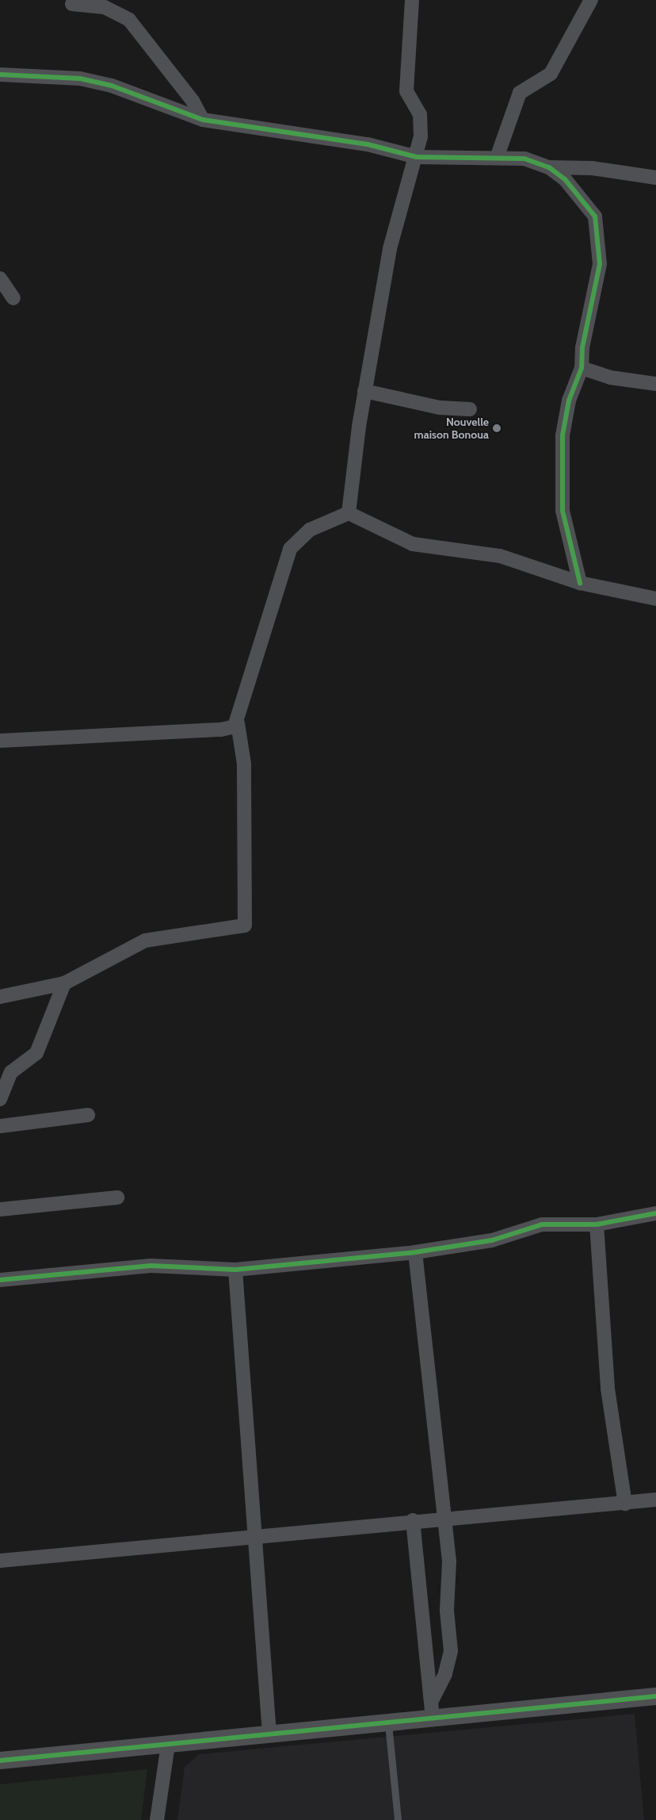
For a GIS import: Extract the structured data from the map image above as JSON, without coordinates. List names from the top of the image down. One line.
{"places":["Nouvelle maison Bonoua"]}
